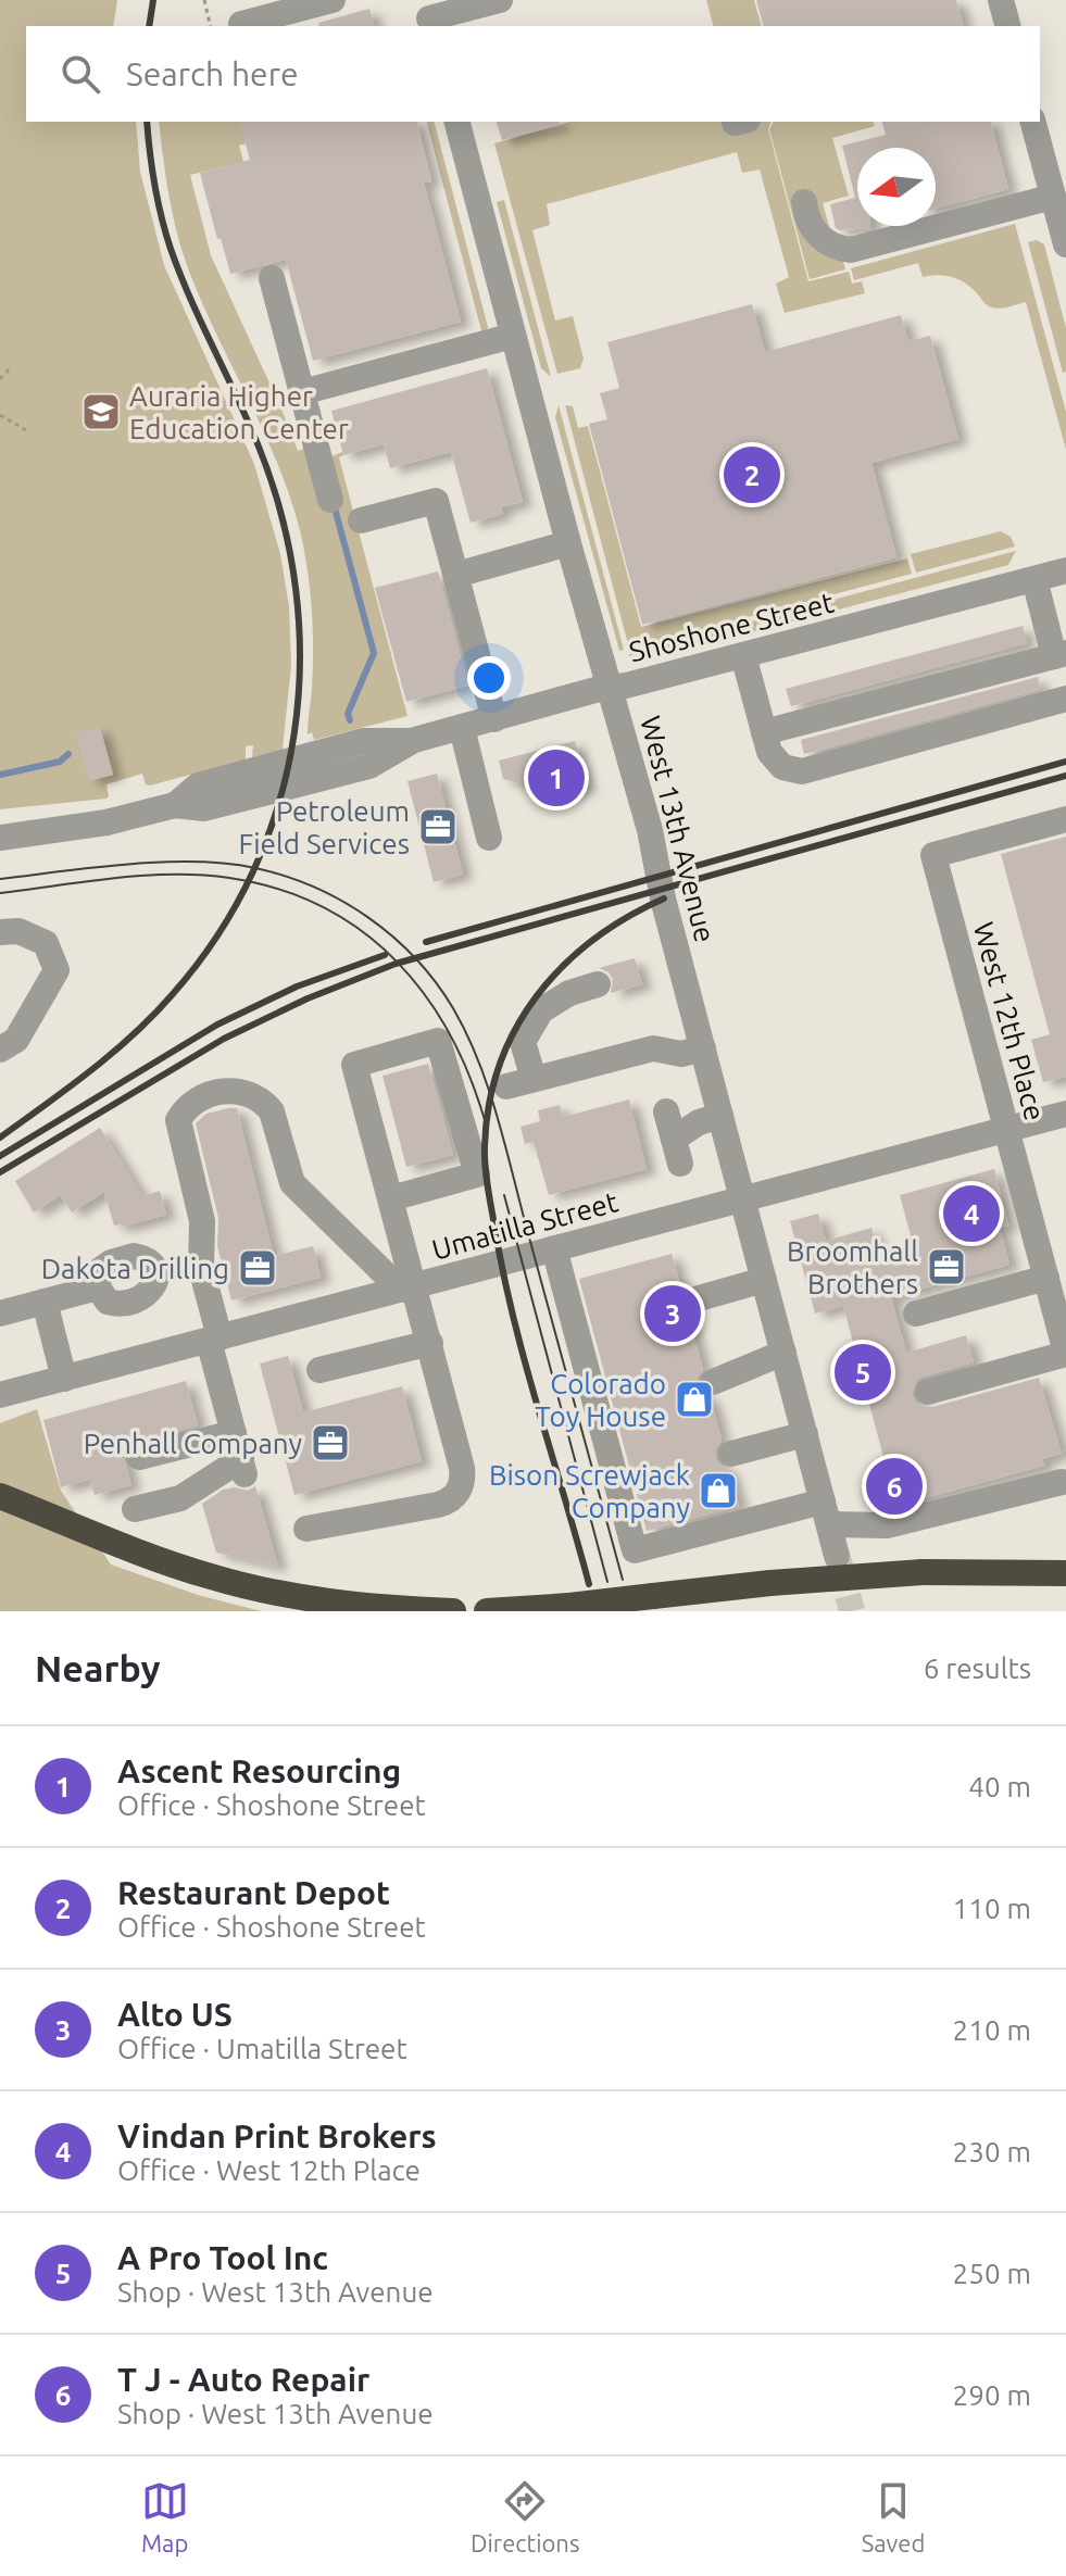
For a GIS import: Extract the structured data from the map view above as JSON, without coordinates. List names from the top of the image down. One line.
{"streets":{"street":["Shoshone Street","West 13th Avenue","West 12th Place","Umatilla Street"]},"crossings":[["Shoshone Street","West 13th Avenue"],["West 13th Avenue","Umatilla Street"],["West 12th Place","Umatilla Street"]],"places":{"school or university":["Auraria Higher Education Center"],"office":["Petroleum Field Services","Broomhall Brothers","Dakota Drilling","Penhall Company"],"shop":["Colorado Toy House","Bison Screwjack Company"]},"north":"left","page":{"search":"Search here","pins":["2","1","4","3","5","6"],"heading":["Nearby","6 results"],"list":[{"mark":"1","name":"Ascent Resourcing","note":"Office · Shoshone Street","value":"40 m"},{"mark":"2","name":"Restaurant Depot","note":"Office · Shoshone Street","value":"110 m"},{"mark":"3","name":"Alto US","note":"Office · Umatilla Street","value":"210 m"},{"mark":"4","name":"Vindan Print Brokers","note":"Office · West 12th Place","value":"230 m"},{"mark":"5","name":"A Pro Tool Inc","note":"Shop · West 13th Avenue","value":"250 m"},{"mark":"6","name":"T J - Auto Repair","note":"Shop · West 13th Avenue","value":"290 m"}],"nav":["Map","Directions","Saved"]}}
